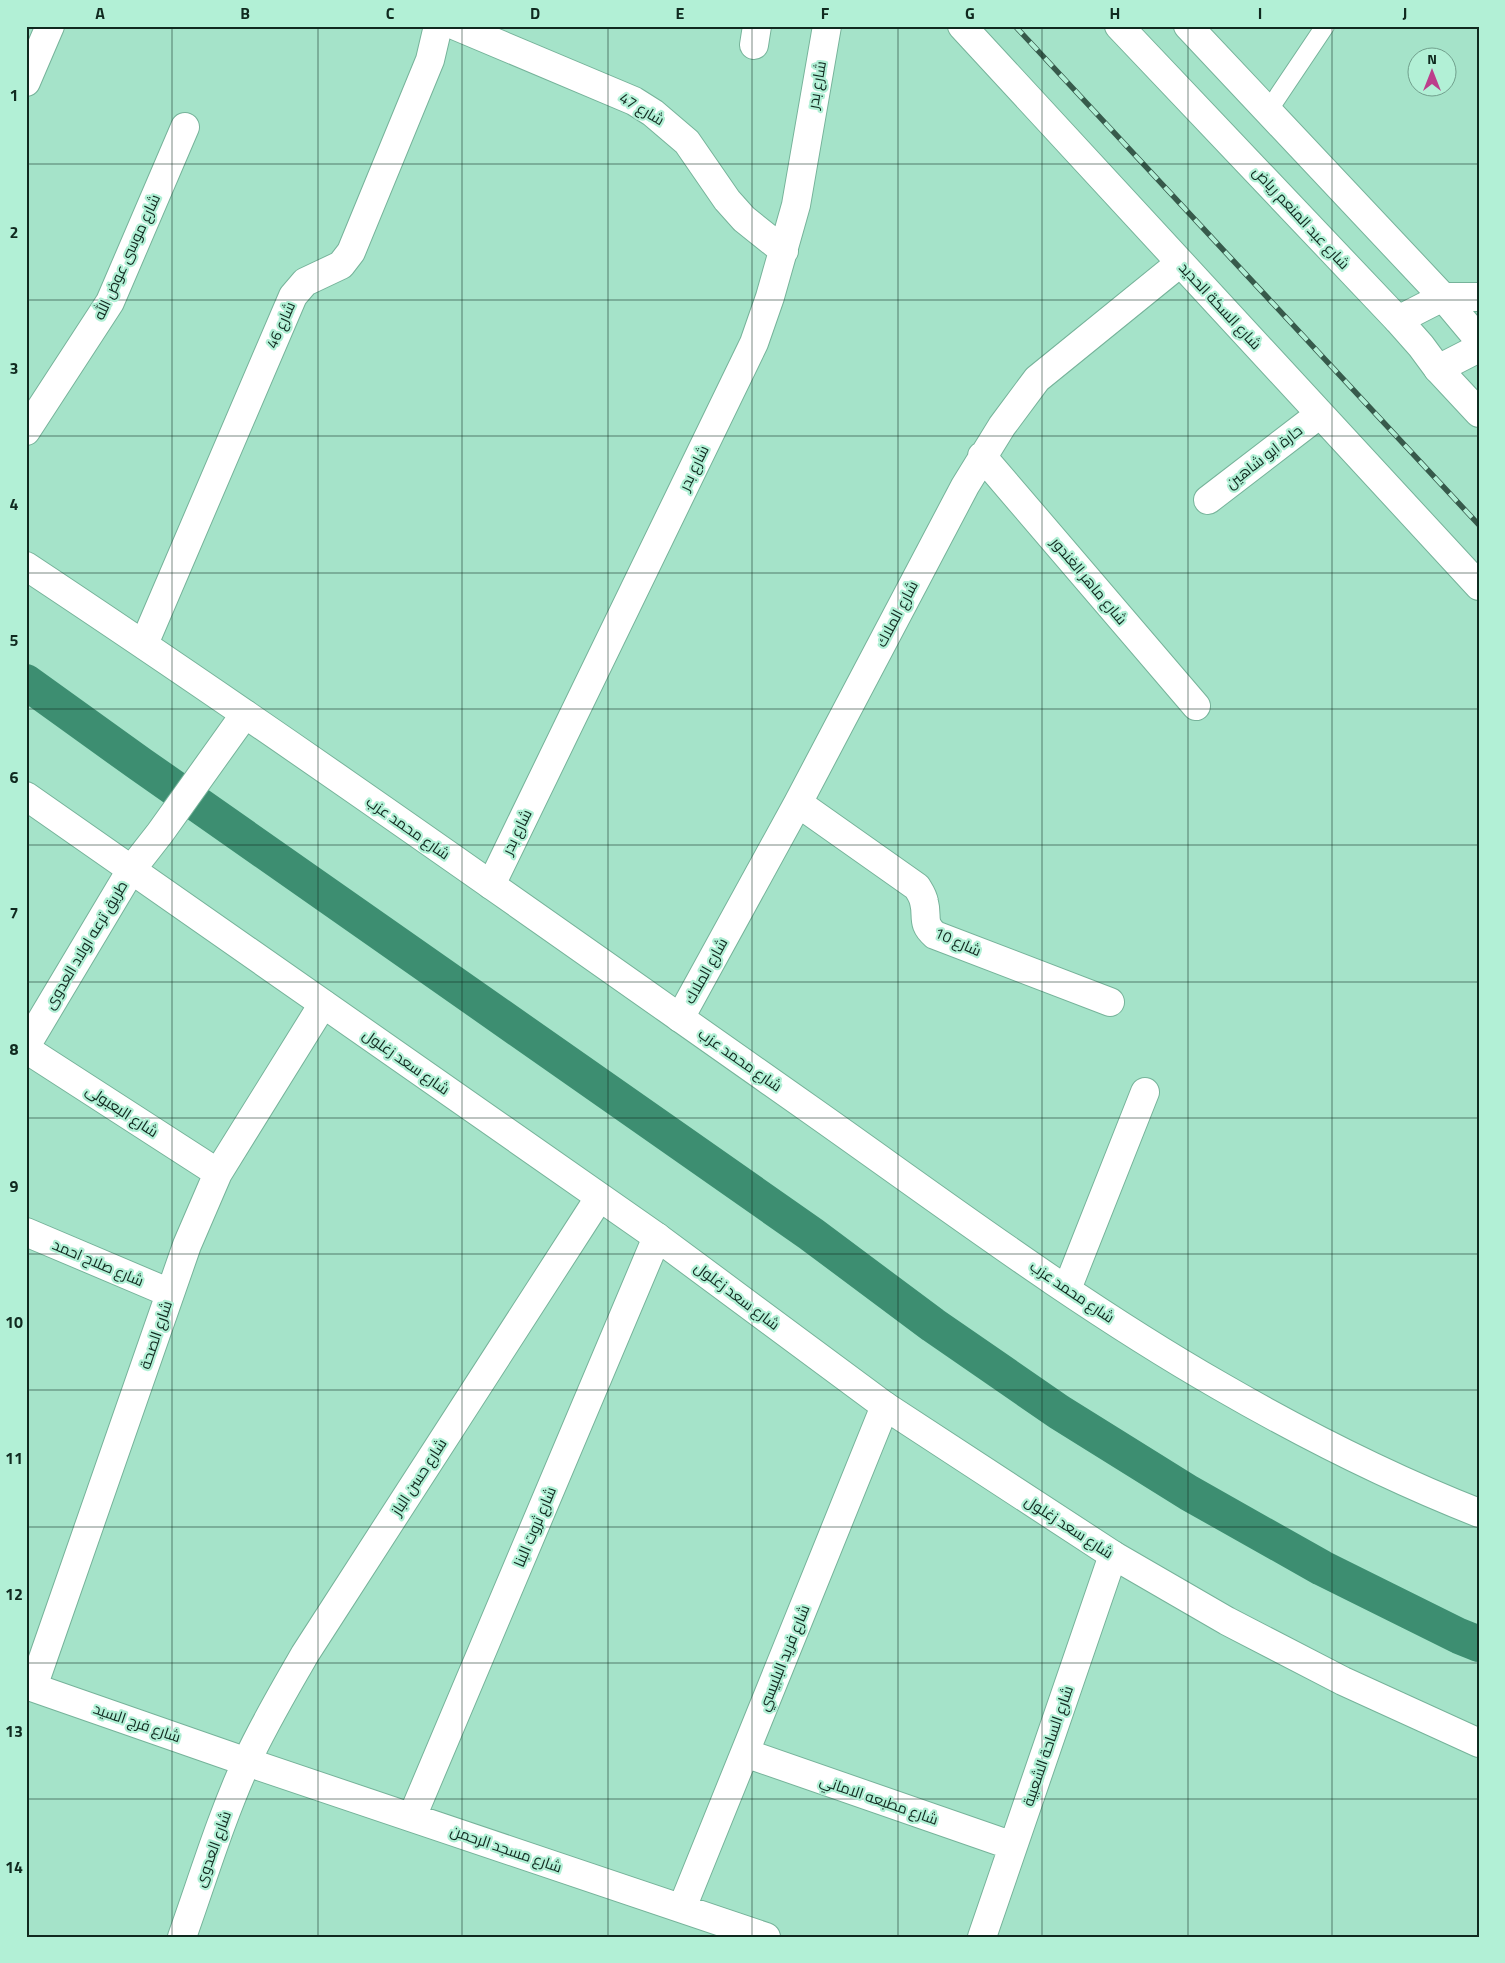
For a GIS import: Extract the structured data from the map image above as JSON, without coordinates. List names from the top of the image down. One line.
{"streets":{"street":["شارع بدر","شارع 47","شارع عبد المنعم رياض","شارع موسى عوض الله","شارع السكة الحديد","شارع 46","حارة ابو شاهين","شارع ماهر الغندور","شارع الملاك","شارع محمد عزب","شارع 10","طريق ترعه اولاد العدوى","شارع سعد زغلول","شارع البعبولى","شارع صلاح احمد","شارع الصحة","شارع حسن الباز","شارع ثروت البنا","شارع فريد البلبيسي","شارع فرج السيد","شارع الساحة الشعبية","شارع مطبعه الاماني","شارع العدوى","شارع مسجد الرحمن"]},"crossings":[["شارع بدر","شارع 47"],["شارع بدر","شارع محمد عزب"],["شارع السكة الحديد","حارة ابو شاهين"],["شارع السكة الحديد","شارع الملاك"],["شارع 46","شارع محمد عزب"],["شارع ماهر الغندور","شارع الملاك"],["شارع الملاك","شارع محمد عزب"],["شارع الملاك","شارع 10"],["شارع محمد عزب","طريق ترعه اولاد العدوى"],["طريق ترعه اولاد العدوى","شارع سعد زغلول"],["طريق ترعه اولاد العدوى","شارع البعبولى"],["شارع سعد زغلول","شارع الصحة"],["شارع سعد زغلول","شارع حسن الباز"],["شارع سعد زغلول","شارع ثروت البنا"],["شارع سعد زغلول","شارع فريد البلبيسي"],["شارع سعد زغلول","شارع الساحة الشعبية"],["شارع البعبولى","شارع الصحة"],["شارع صلاح احمد","شارع الصحة"],["شارع الصحة","شارع فرج السيد"],["شارع حسن الباز","شارع فرج السيد"],["شارع حسن الباز","شارع العدوى"],["شارع حسن الباز","شارع مسجد الرحمن"],["شارع ثروت البنا","شارع مسجد الرحمن"],["شارع فريد البلبيسي","شارع مطبعه الاماني"],["شارع فريد البلبيسي","شارع مسجد الرحمن"],["شارع فرج السيد","شارع العدوى"],["شارع فرج السيد","شارع مسجد الرحمن"],["شارع الساحة الشعبية","شارع مطبعه الاماني"],["شارع العدوى","شارع مسجد الرحمن"]],"north":"top","grid":{"columns":["A","B","C","D","E","F","G","H","I","J"],"rows":["1","2","3","4","5","6","7","8","9","10","11","12","13","14"]}}
